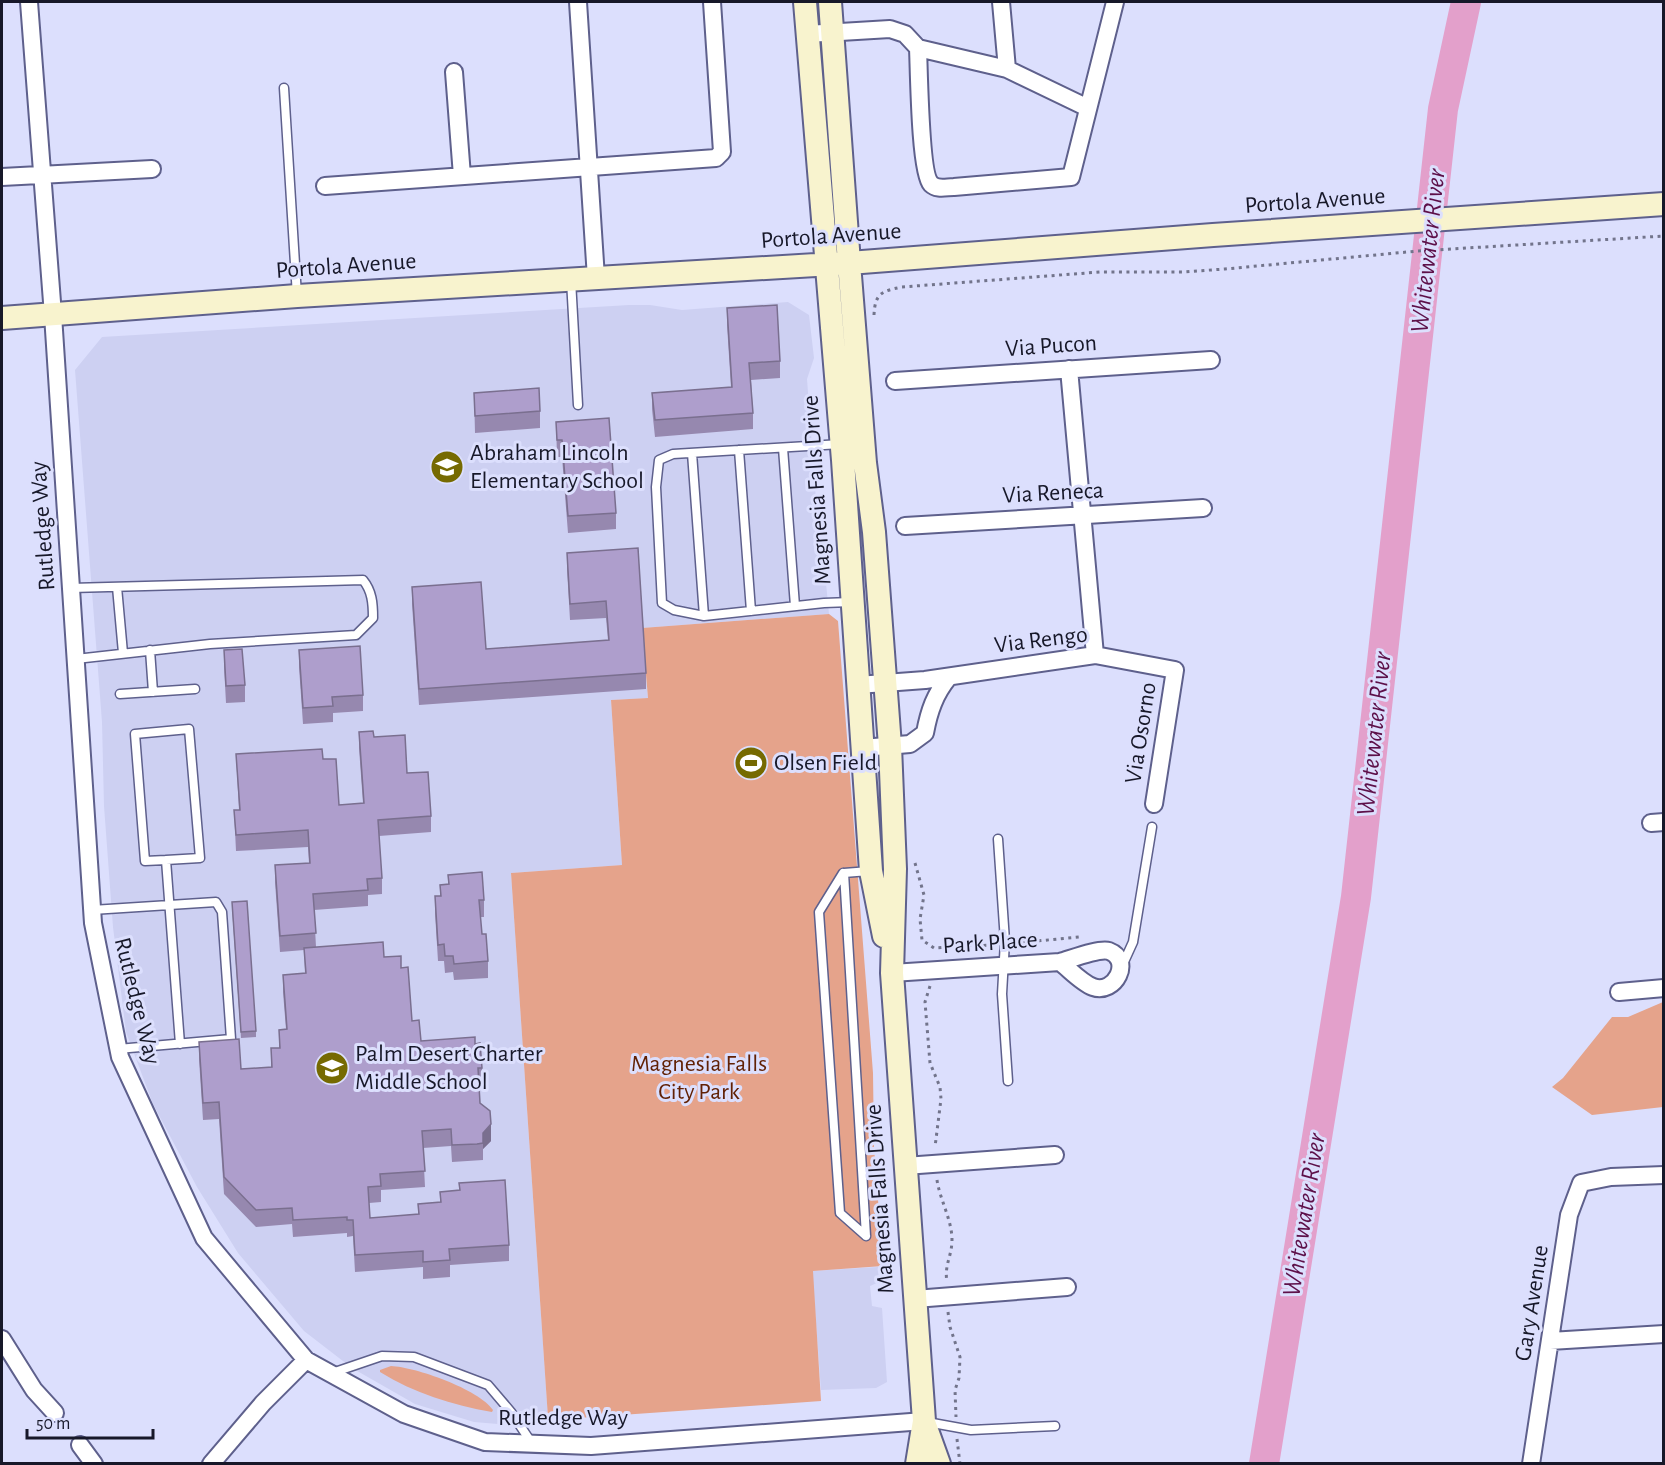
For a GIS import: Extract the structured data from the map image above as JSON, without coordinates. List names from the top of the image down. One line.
{"streets":{"street":["Portola Avenue","Via Pucon","Magnesia Falls Drive","Via Reneca","Rutledge Way","Via Rengo","Via Osorno","Park Place","Gary Avenue"]},"crossings":[["Portola Avenue","Magnesia Falls Drive"],["Portola Avenue","Rutledge Way"],["Magnesia Falls Drive","Rutledge Way"],["Magnesia Falls Drive","Via Rengo"],["Magnesia Falls Drive","Park Place"],["Via Rengo","Via Osorno"]],"water":["Whitewater River"],"parks":["Magnesia Falls City Park"],"places":{"school or university":["Abraham Lincoln Elementary School","Palm Desert Charter Middle School"],"sports":["Olsen Field"]},"scale_bar":"50 m"}
